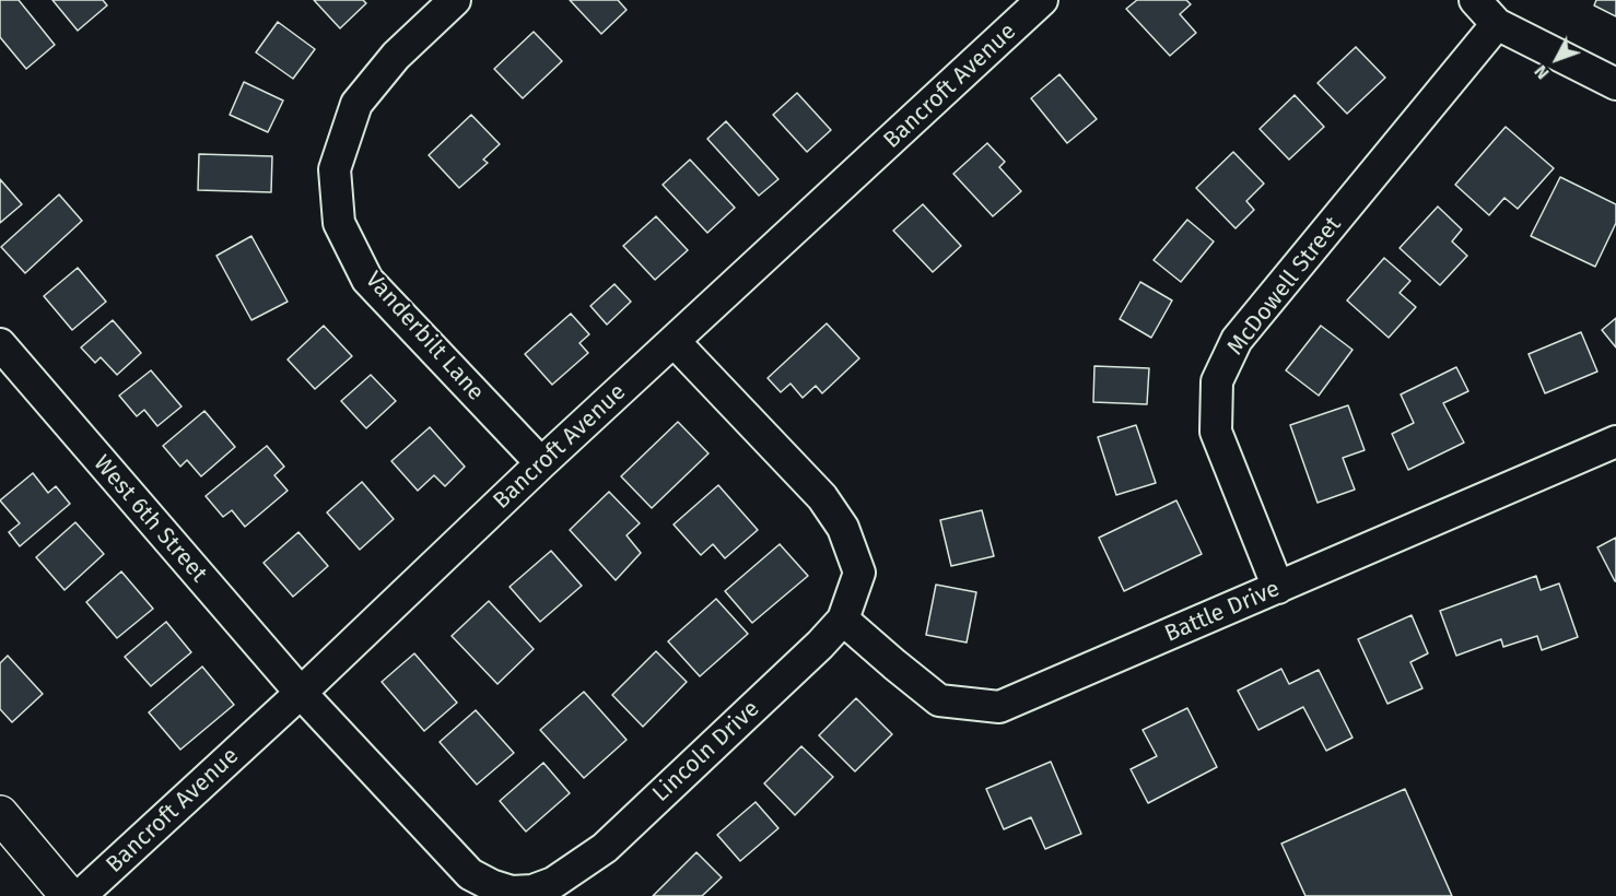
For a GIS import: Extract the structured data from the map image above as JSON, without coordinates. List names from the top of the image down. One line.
{"streets":{"street":["Bancroft Avenue","McDowell Street","Vanderbilt Lane","West 6th Street","Battle Drive","Lincoln Drive"]},"crossings":[["Bancroft Avenue","Vanderbilt Lane"],["Bancroft Avenue","West 6th Street"],["Bancroft Avenue","Lincoln Drive"],["McDowell Street","Battle Drive"],["West 6th Street","Lincoln Drive"],["Battle Drive","Lincoln Drive"]],"north":"bottom left"}
